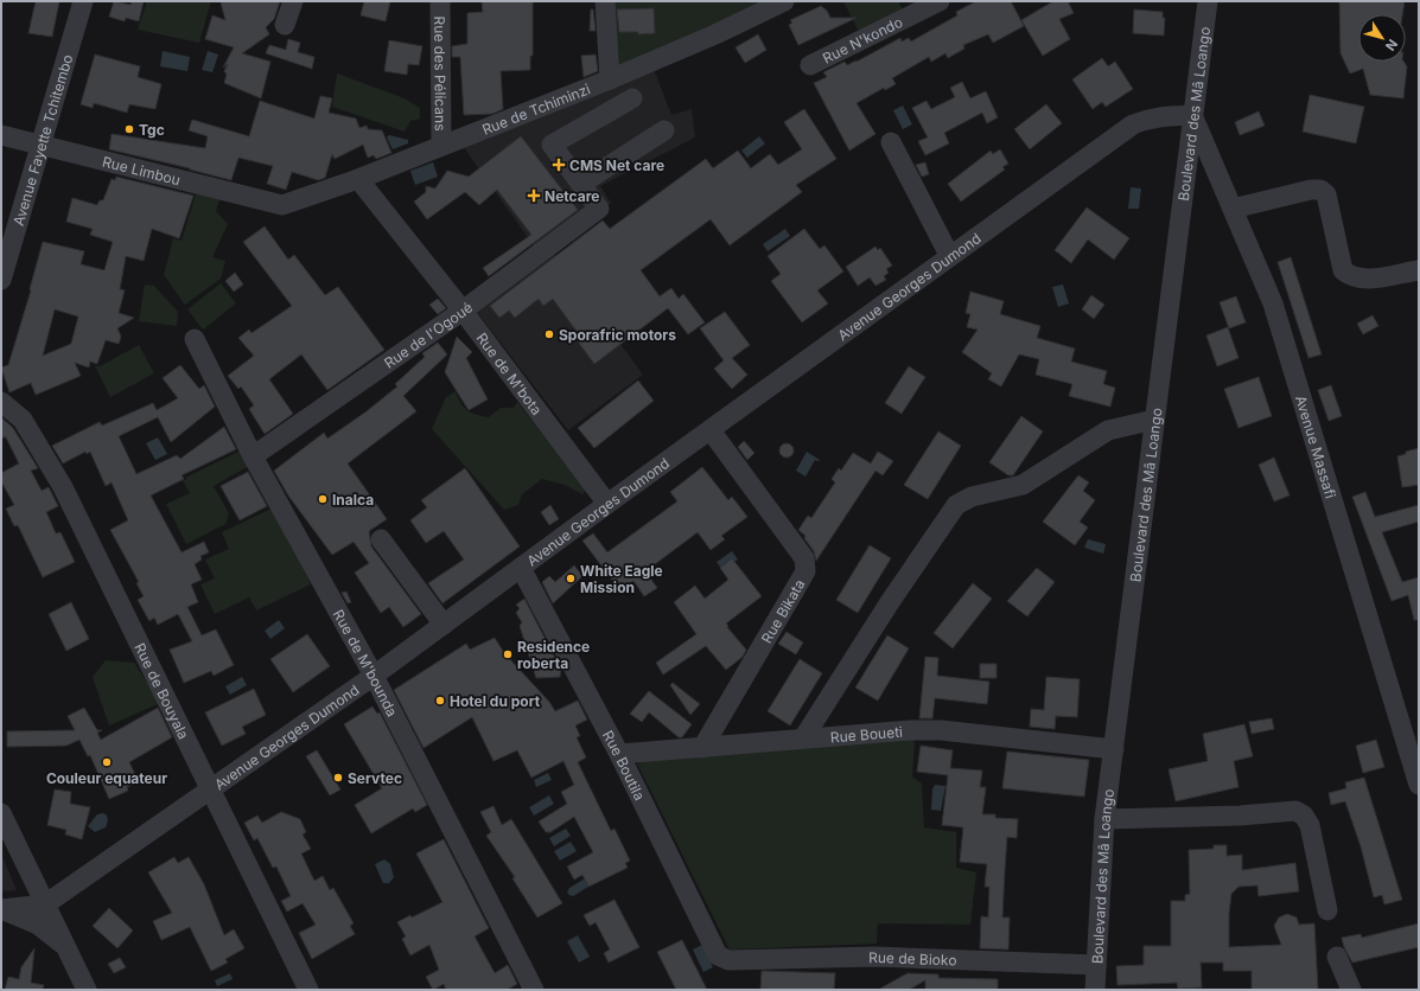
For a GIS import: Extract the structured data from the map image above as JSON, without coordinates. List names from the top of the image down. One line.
{"streets":{"street":["Rue N'kondo","Rue des Pélicans","Rue de Tchiminzi","Boulevard des Mâ Loango","Avenue Fayette Tchitembo","Rue Limbou","Avenue Georges Dumond","Rue de l'Ogoué","Rue de M'bota","Avenue Massafi","Rue Bikata","Rue de M'bounda","Rue de Bouyala","Rue Boueti","Rue Boutila","Rue de Bioko"]},"crossings":[["Rue des Pélicans","Rue de Tchiminzi"],["Rue de Tchiminzi","Rue Limbou"],["Rue de Tchiminzi","Rue de M'bota"],["Boulevard des Mâ Loango","Avenue Georges Dumond"],["Boulevard des Mâ Loango","Avenue Massafi"],["Boulevard des Mâ Loango","Rue Boueti"],["Boulevard des Mâ Loango","Rue de Bioko"],["Avenue Fayette Tchitembo","Rue Limbou"],["Avenue Georges Dumond","Rue de M'bota"],["Avenue Georges Dumond","Avenue Massafi"],["Avenue Georges Dumond","Rue Bikata"],["Avenue Georges Dumond","Rue de M'bounda"],["Avenue Georges Dumond","Rue de Bouyala"],["Avenue Georges Dumond","Rue Boutila"],["Rue de l'Ogoué","Rue de M'bota"],["Rue de l'Ogoué","Rue de M'bounda"],["Rue Bikata","Rue Boueti"],["Rue Boueti","Rue Boutila"],["Rue Boutila","Rue de Bioko"]],"places":{"other":["Tgc","Sporafric motors","Inalca","White Eagle Mission","Residence roberta","Hotel du port","Couleur equateur","Servtec"],"health":["CMS Net care","Netcare"]},"north":"bottom right"}
